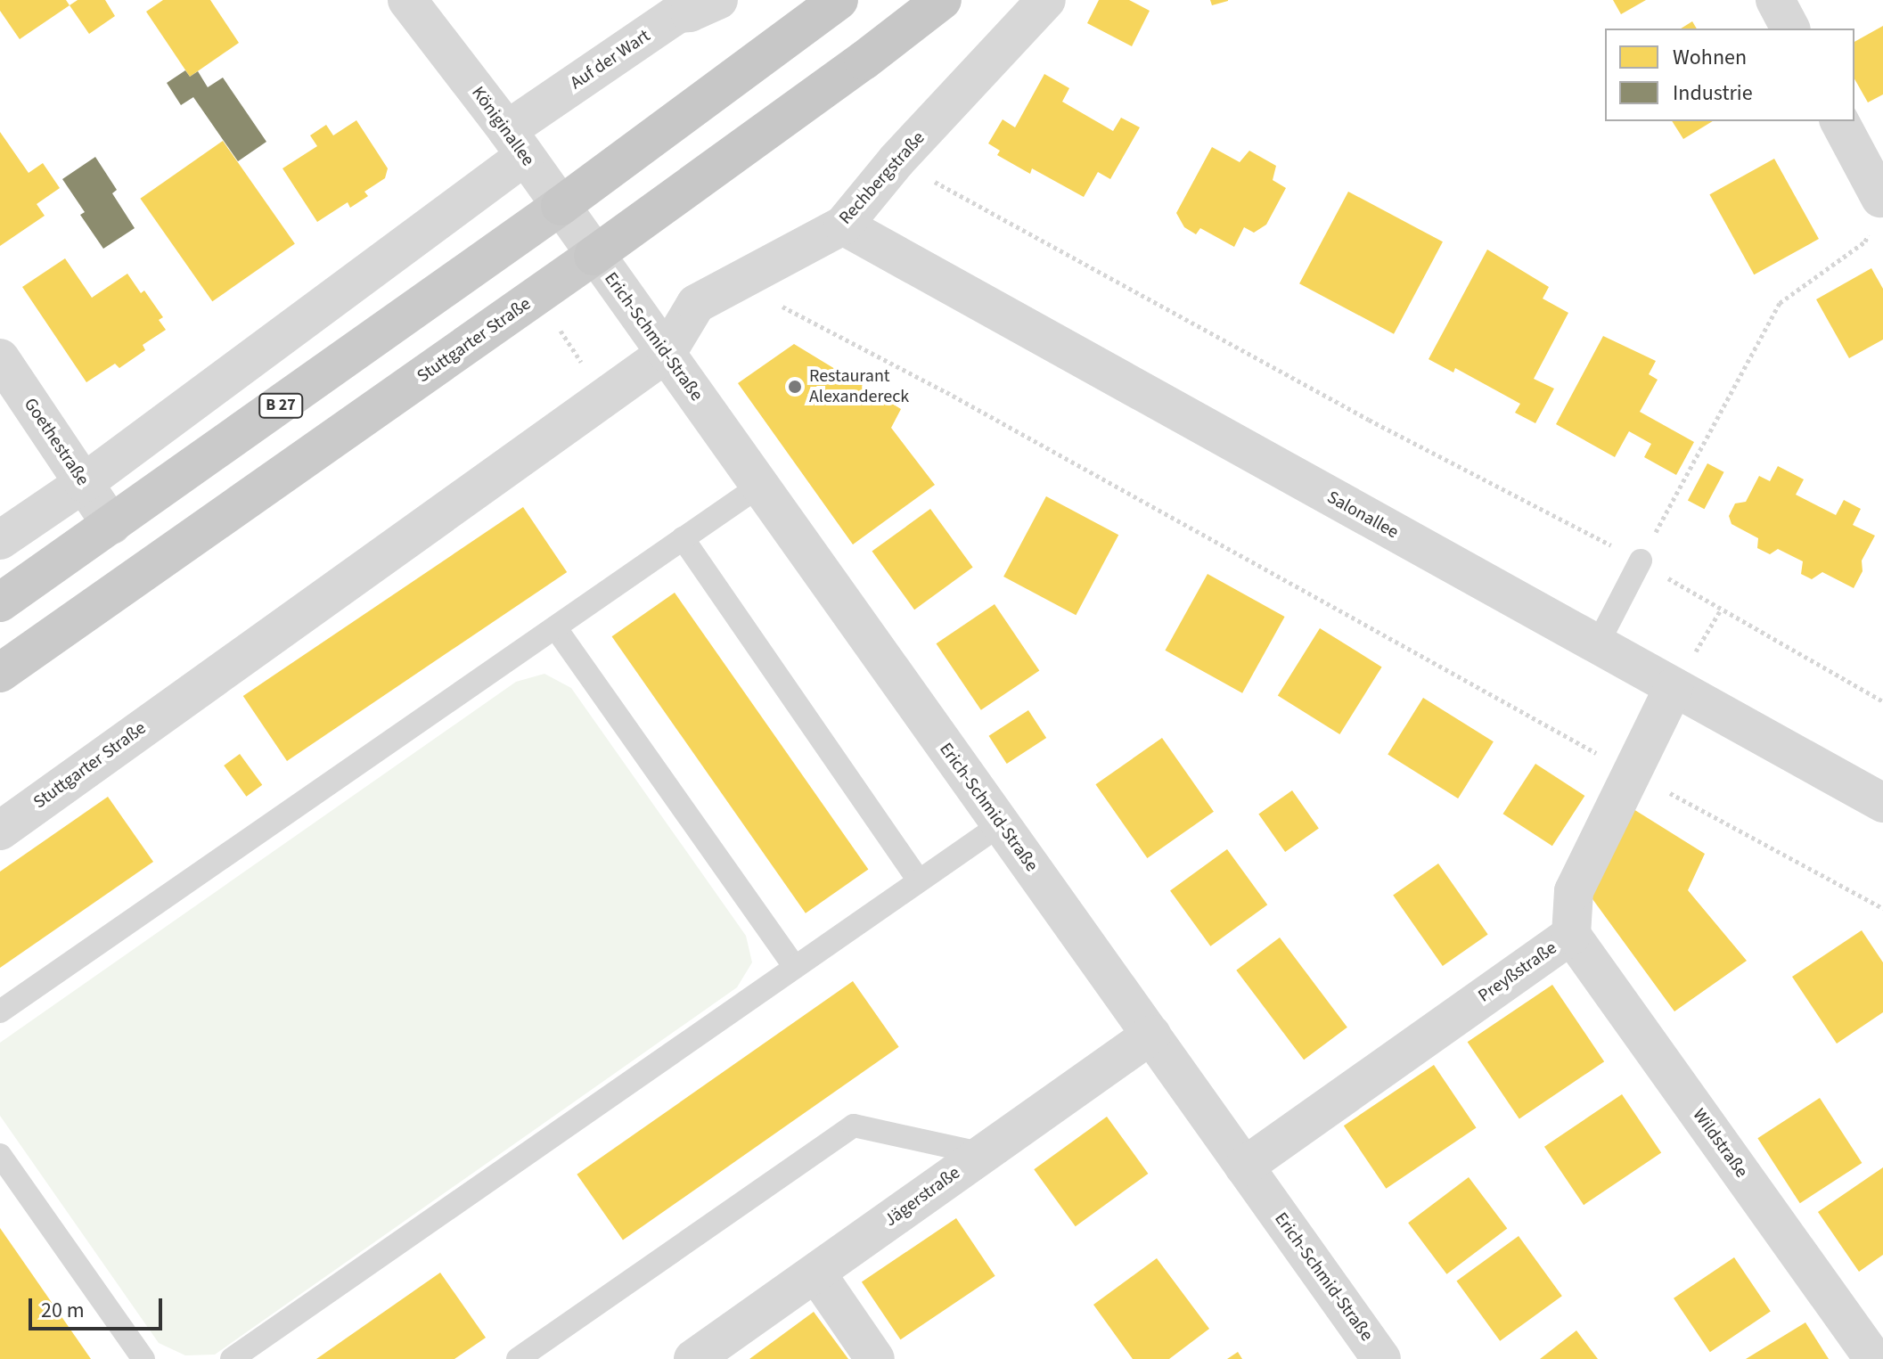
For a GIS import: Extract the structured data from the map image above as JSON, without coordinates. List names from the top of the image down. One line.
{"streets":{"highway":["Stuttgarter Straße","B 27"],"street":["Auf der Wart","Königinallee","Rechbergstraße","Erich-Schmid-Straße","Goethestraße","Salonallee","Preyßstraße","Wildstraße","Jägerstraße"]},"crossings":[["Auf der Wart","Königinallee"],["Königinallee","Erich-Schmid-Straße"],["Königinallee","Stuttgarter Straße"],["Königinallee","B 27"],["Rechbergstraße","Erich-Schmid-Straße"],["Rechbergstraße","Stuttgarter Straße"],["Rechbergstraße","Salonallee"],["Erich-Schmid-Straße","Stuttgarter Straße"],["Erich-Schmid-Straße","Preyßstraße"],["Erich-Schmid-Straße","Jägerstraße"],["B 27","Goethestraße"],["Salonallee","Preyßstraße"],["Preyßstraße","Wildstraße"]],"places":["Restaurant Alexandereck"],"legend":["Wohnen","Industrie"],"scale_bar":"20 m"}
